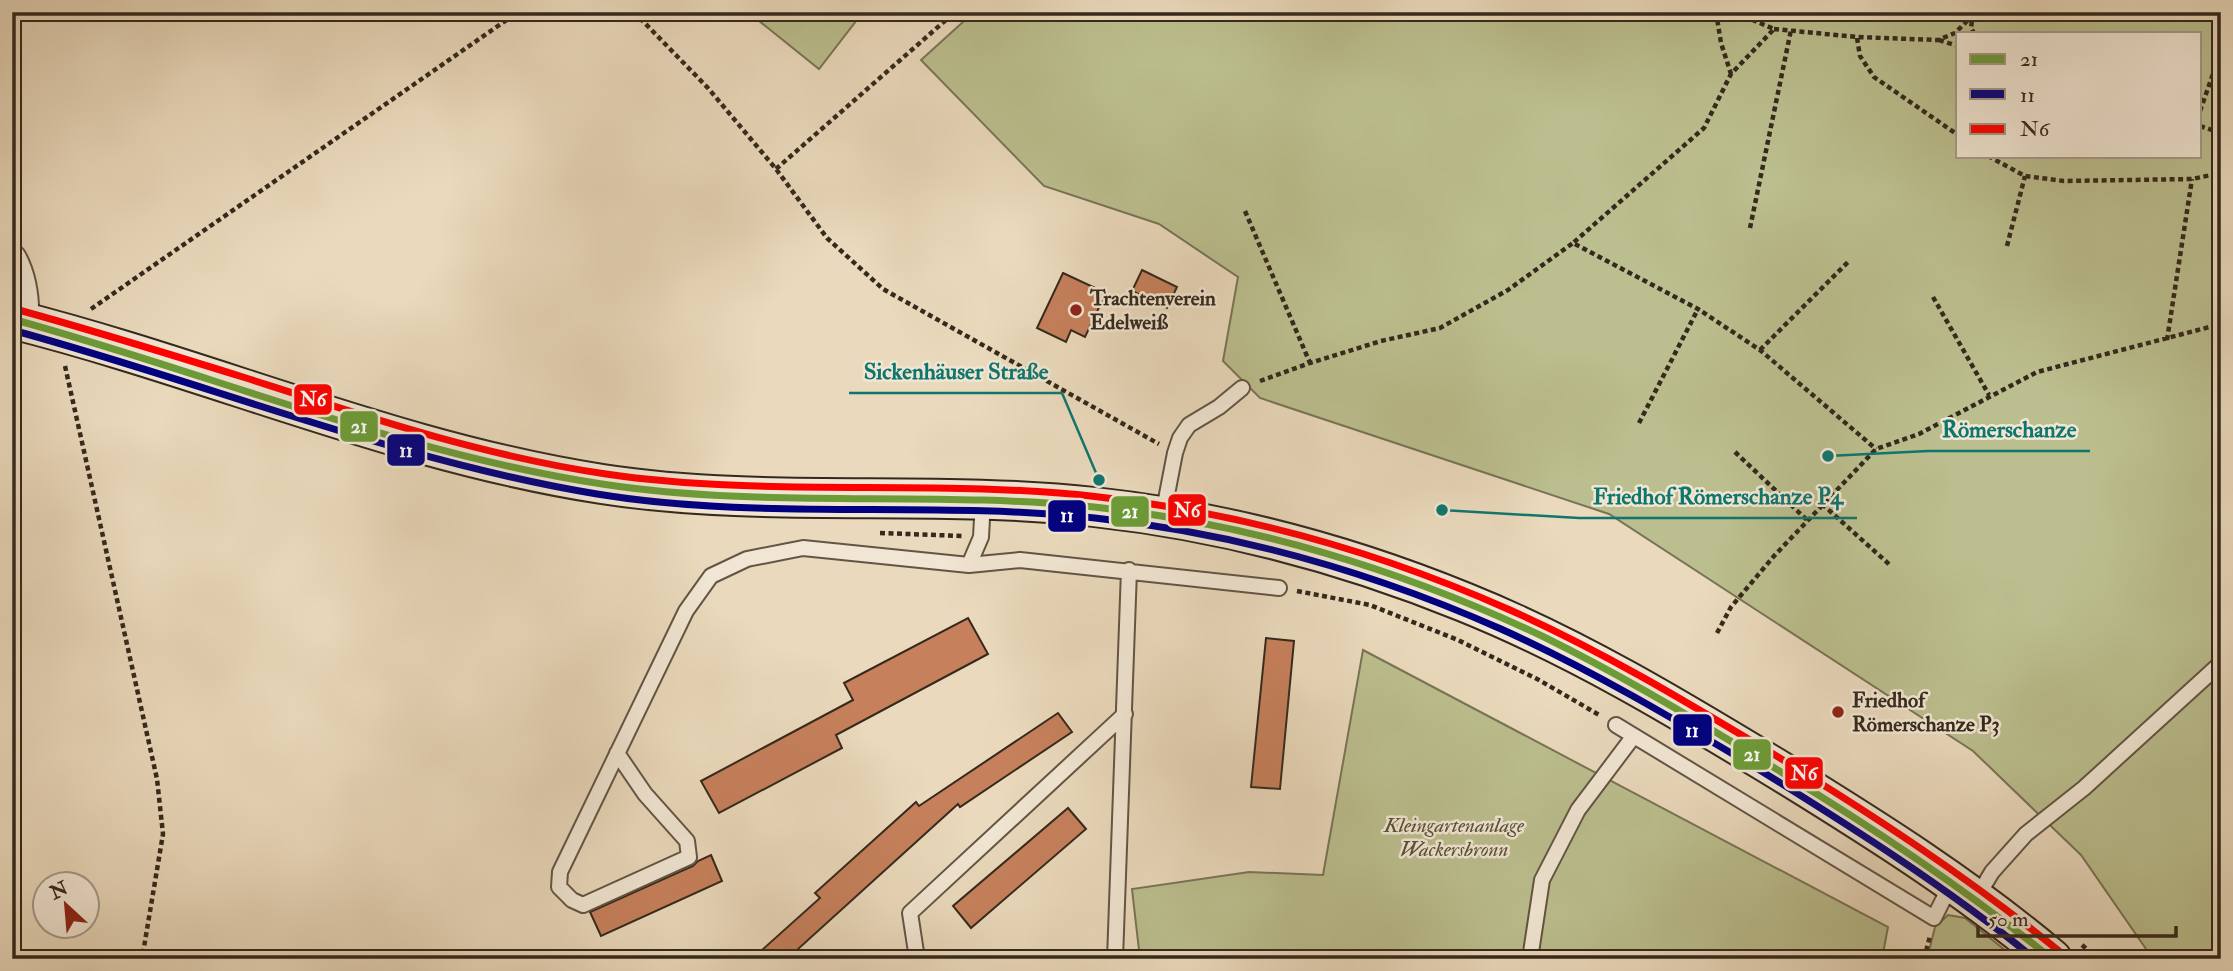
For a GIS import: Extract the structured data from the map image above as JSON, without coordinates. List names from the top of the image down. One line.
{"parks":["Kleingartenanlage Wackersbronn"],"places":["Trachtenverein Edelweiß","Römerschanze","Sickenhäuser Straße","Friedhof Römerschanze P4","Friedhof Römerschanze P3"],"lines":["transit line N6","transit line 21","transit line 11"],"legend":["21","11","N6"],"scale_bar":"50 m","north":"top left"}
